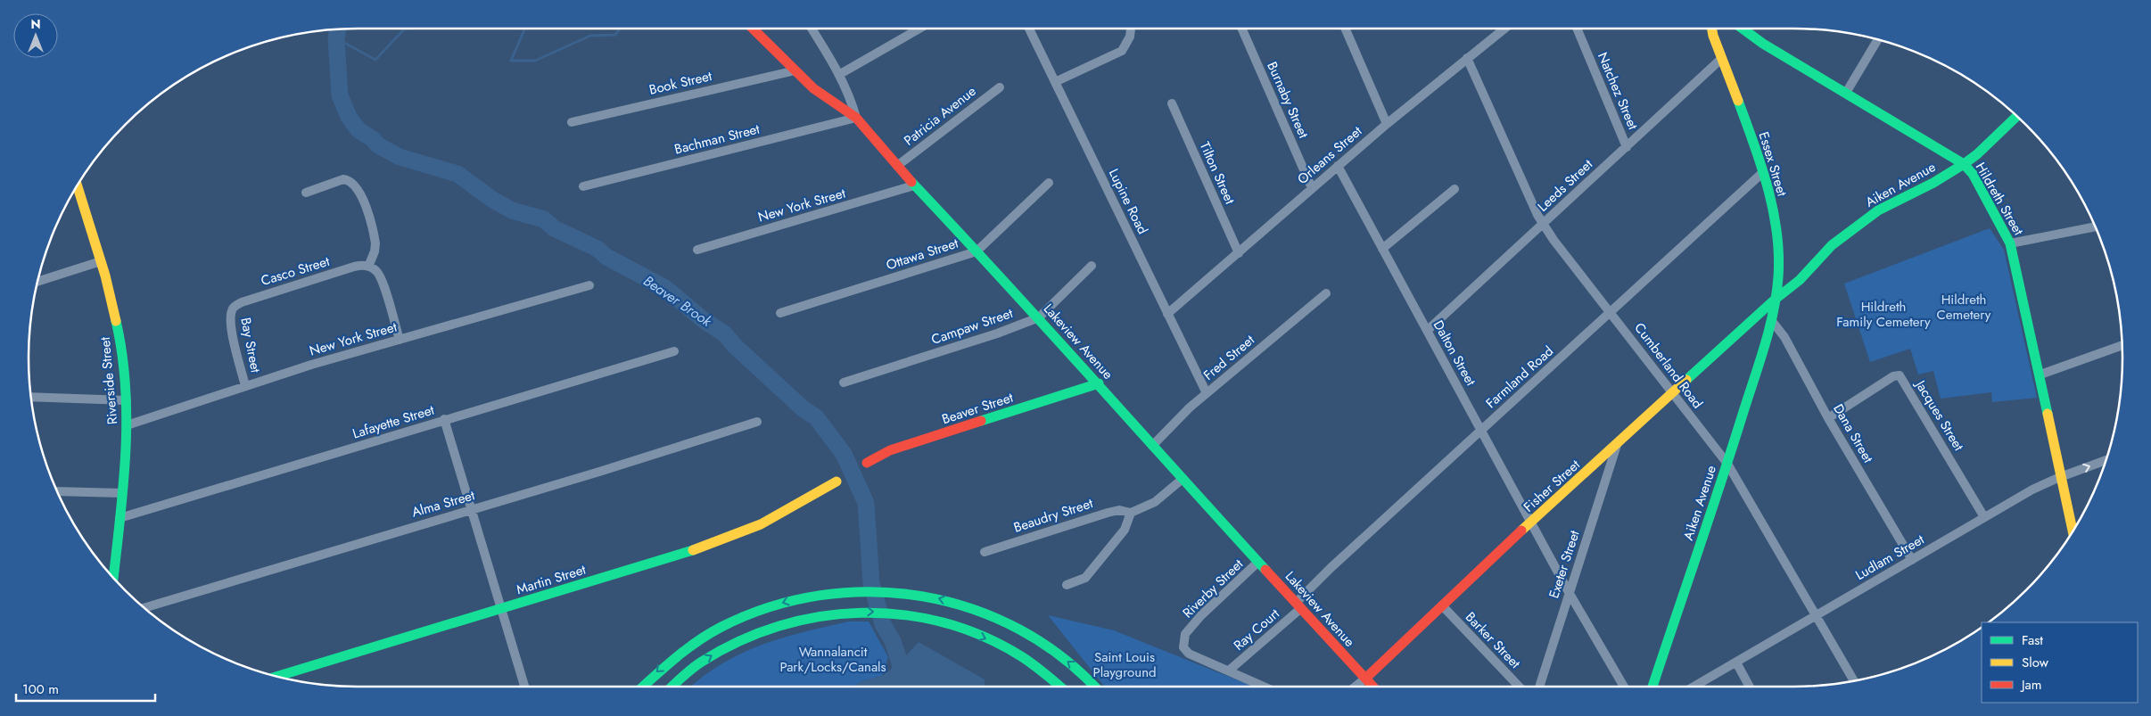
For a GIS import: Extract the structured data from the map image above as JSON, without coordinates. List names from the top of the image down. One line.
{"streets":{"street":["Book Street","Natchez Street","Burnaby Street","Patricia Avenue","Bachman Street","Orleans Street","Essex Street","Tilton Street","Aiken Avenue","Leeds Street","Hildreth Street","Lupine Road","New York Street","Ottawa Street","Casco Street","Campaw Street","Lakeview Avenue","Bay Street","Dalton Street","Fred Street","Cumberland Road","Farmland Road","Riverside Street","Beaver Street","Jacques Street","Lafayette Street","Dana Street","Fisher Street","Alma Street","Beaudry Street","Ludlam Street","Exeter Street","Martin Street","Riverby Street","Ray Court","Barker Street"]},"crossings":[["Book Street","Lakeview Avenue"],["Natchez Street","Leeds Street"],["Burnaby Street","Orleans Street"],["Patricia Avenue","Lakeview Avenue"],["Bachman Street","Lakeview Avenue"],["Orleans Street","Tilton Street"],["Orleans Street","Lupine Road"],["Orleans Street","Dalton Street"],["Orleans Street","Cumberland Road"],["Essex Street","Aiken Avenue"],["Essex Street","Leeds Street"],["Essex Street","Farmland Road"],["Essex Street","Dana Street"],["Essex Street","Fisher Street"],["Aiken Avenue","Hildreth Street"],["Aiken Avenue","Cumberland Road"],["Aiken Avenue","Dana Street"],["Aiken Avenue","Fisher Street"],["Leeds Street","Dalton Street"],["Leeds Street","Cumberland Road"],["Hildreth Street","Ludlam Street"],["Lupine Road","Fred Street"],["New York Street","Lakeview Avenue"],["New York Street","Bay Street"],["New York Street","Riverside Street"],["Ottawa Street","Lakeview Avenue"],["Casco Street","Bay Street"],["Campaw Street","Lakeview Avenue"],["Lakeview Avenue","Fred Street"],["Lakeview Avenue","Farmland Road"],["Lakeview Avenue","Beaver Street"],["Lakeview Avenue","Fisher Street"],["Lakeview Avenue","Riverby Street"],["Lakeview Avenue","Ray Court"],["Dalton Street","Farmland Road"],["Dalton Street","Fisher Street"],["Dalton Street","Exeter Street"],["Cumberland Road","Farmland Road"],["Cumberland Road","Fisher Street"],["Cumberland Road","Ludlam Street"],["Farmland Road","Ray Court"],["Riverside Street","Lafayette Street"],["Jacques Street","Dana Street"],["Jacques Street","Ludlam Street"],["Dana Street","Ludlam Street"],["Fisher Street","Exeter Street"],["Fisher Street","Barker Street"],["Riverby Street","Ray Court"]],"water":["Beaver Brook"],"parks":["Hildreth Cemetery","Hildreth Family Cemetery","Wannalancit Park/Locks/Canals","Saint Louis Playground"],"legend":["Fast","Slow","Jam"],"scale_bar":"100 m","north":"top"}
